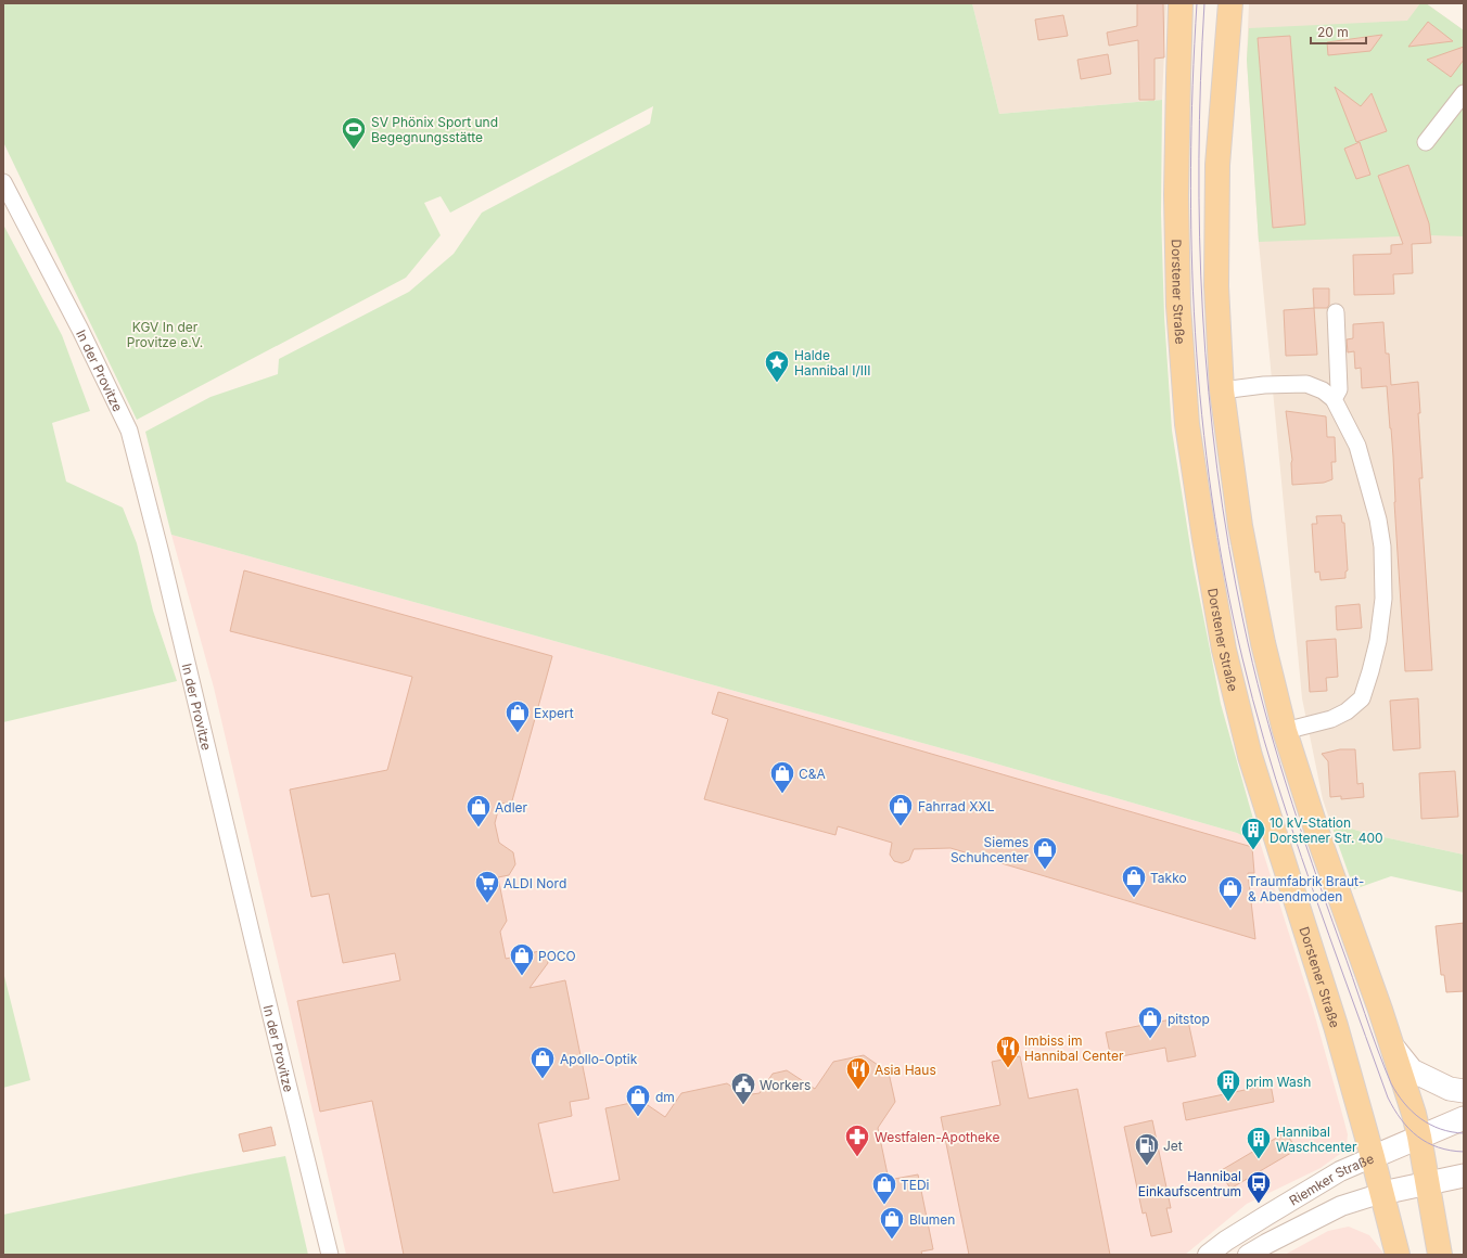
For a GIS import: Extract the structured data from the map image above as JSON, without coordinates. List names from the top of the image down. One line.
{"streets":{"main road":["Dorstener Straße","Riemker Straße"],"street":["In der Provitze"]},"crossings":[["Dorstener Straße","Riemker Straße"]],"parks":["KGV In der Provitze e.V."],"places":{"sports":["SV Phönix Sport und Begegnungsstätte"],"place":["Halde Hannibal I/III"],"shop":["Expert","C&A","Fahrrad XXL","Adler","Siemes Schuhcenter","Takko","Traumfabrik Braut- & Abendmoden","POCO","pitstop","Apollo-Optik","dm","TEDi","Blumen"],"building":["10 kV-Station Dorstener Str. 400","prim Wash","Hannibal Waschcenter"],"supermarket":["ALDI Nord"],"restaurant":["Imbiss im Hannibal Center","Asia Haus"],"public building":["Workers"],"pharmacy":["Westfalen-Apotheke"],"fuel station":["Jet"],"bus stop":["Hannibal Einkaufscentrum"]},"scale_bar":"20 m"}
